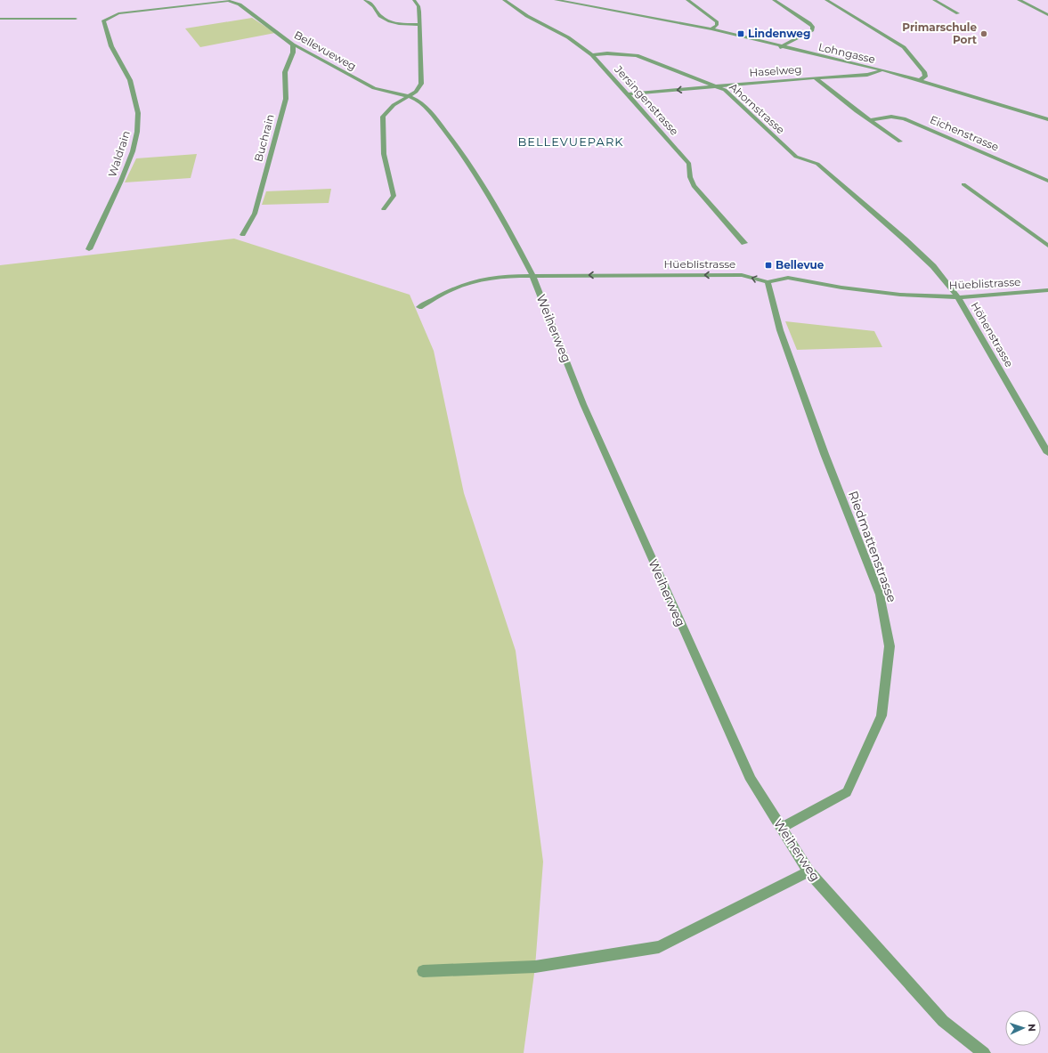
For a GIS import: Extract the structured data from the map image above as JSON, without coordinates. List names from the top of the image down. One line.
{"streets":{"street":["Bellevueweg","Lohngasse","Haselweg","Jersingenstrasse","Ahornstrasse","Eichenstrasse","Buchrain","Waldrain","Hüeblistrasse","Weiherweg","Höhenstrasse","Riedmattenstrasse"]},"crossings":[["Bellevueweg","Buchrain"],["Bellevueweg","Waldrain"],["Bellevueweg","Weiherweg"],["Lohngasse","Haselweg"],["Haselweg","Jersingenstrasse"],["Haselweg","Ahornstrasse"],["Jersingenstrasse","Ahornstrasse"],["Ahornstrasse","Höhenstrasse"],["Hüeblistrasse","Weiherweg"],["Hüeblistrasse","Höhenstrasse"],["Hüeblistrasse","Riedmattenstrasse"],["Weiherweg","Riedmattenstrasse"]],"one_way":["Hüeblistrasse"],"districts":["BELLEVUEPARK"],"places":{"transit":["Lindenweg","Bellevue"],"other":["Primarschule Port"]},"north":"right"}
